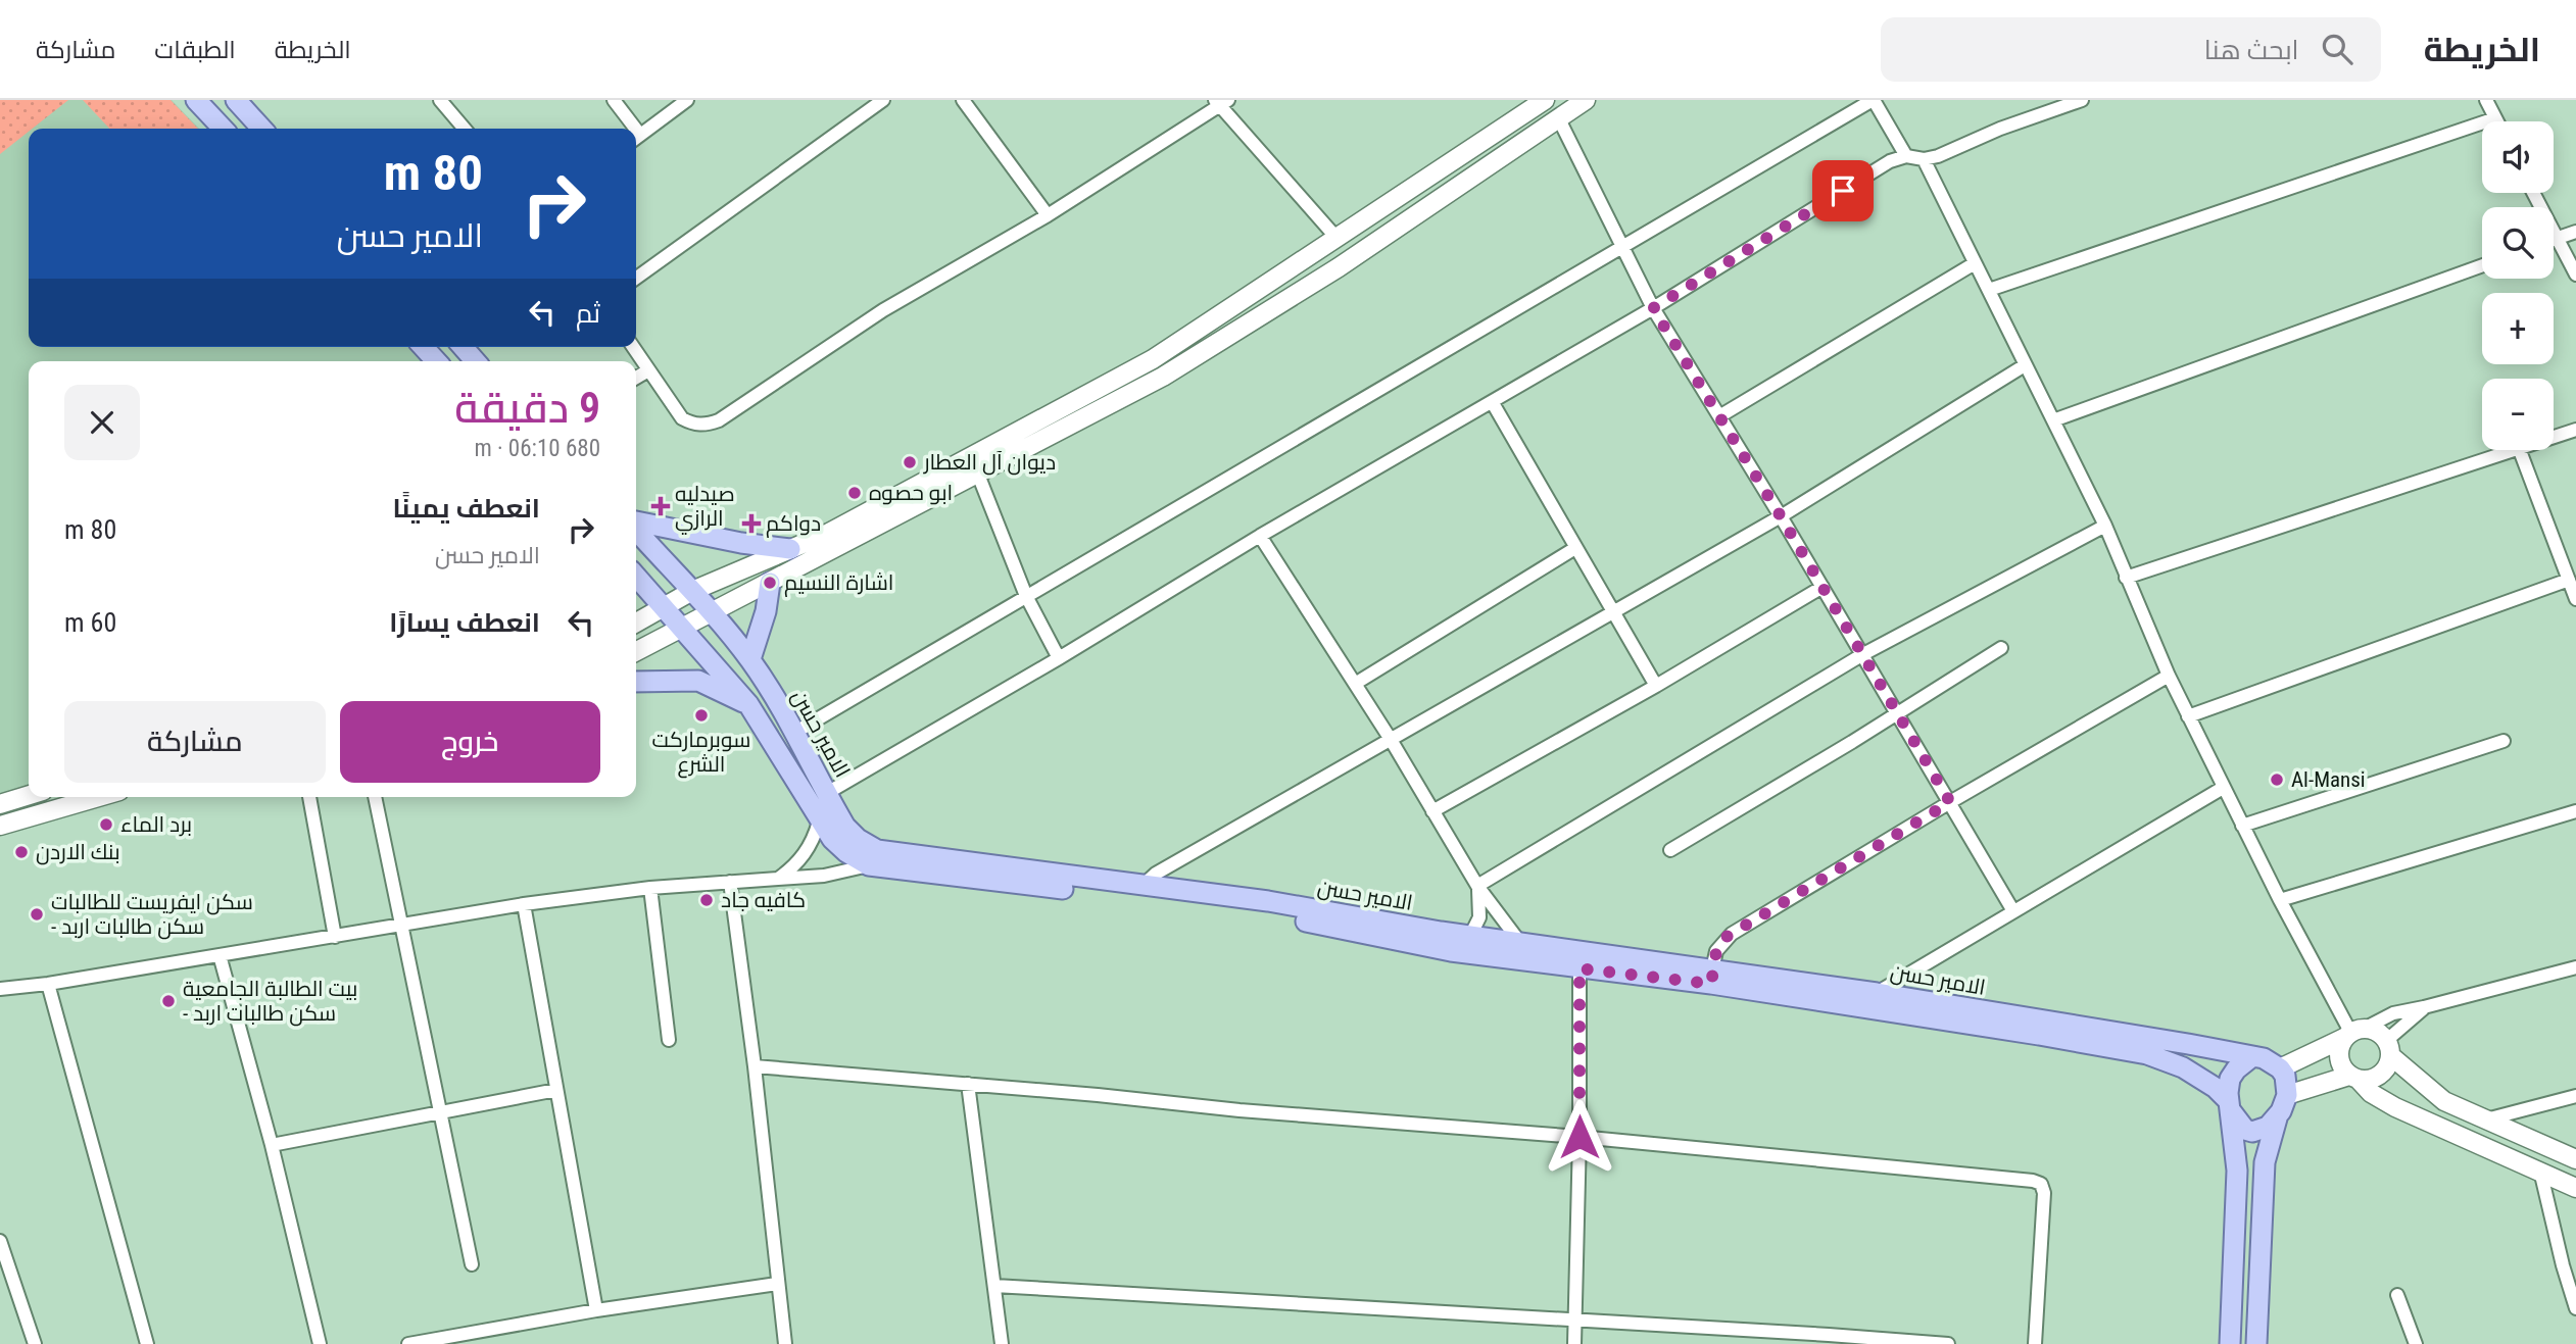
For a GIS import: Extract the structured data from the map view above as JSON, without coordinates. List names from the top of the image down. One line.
{"streets":{"main road":["الامير حسن"]},"places":{"other":["ديوان آل العطار","ابو حصوه","اشارة النسيم","سوبرماركت الشرع","Al-Mansi","برد الماء","بنك الاردن","كافيه جاد","سكن ايفريست للطالبات - سكن طالبات اربد","بيت الطالبة الجامعية - سكن طالبات اربد"],"health":["صيدليه الرازي","دواكم"]},"page":{"header":"الخريطة","search":"ابحث هنا","nav":["الخريطة","الطبقات","مشاركة"],"map_buttons":["+","−"],"turn":["80 m","الامير حسن"],"then":"ثم","heading":["9 دقيقة","680 m · 06:10"],"list":[{"name":"انعطف يمينًا","note":"الامير حسن","value":"80 m"},{"name":"انعطف يسارًا","value":"60 m"}],"buttons":["خروج","مشاركة"]}}
